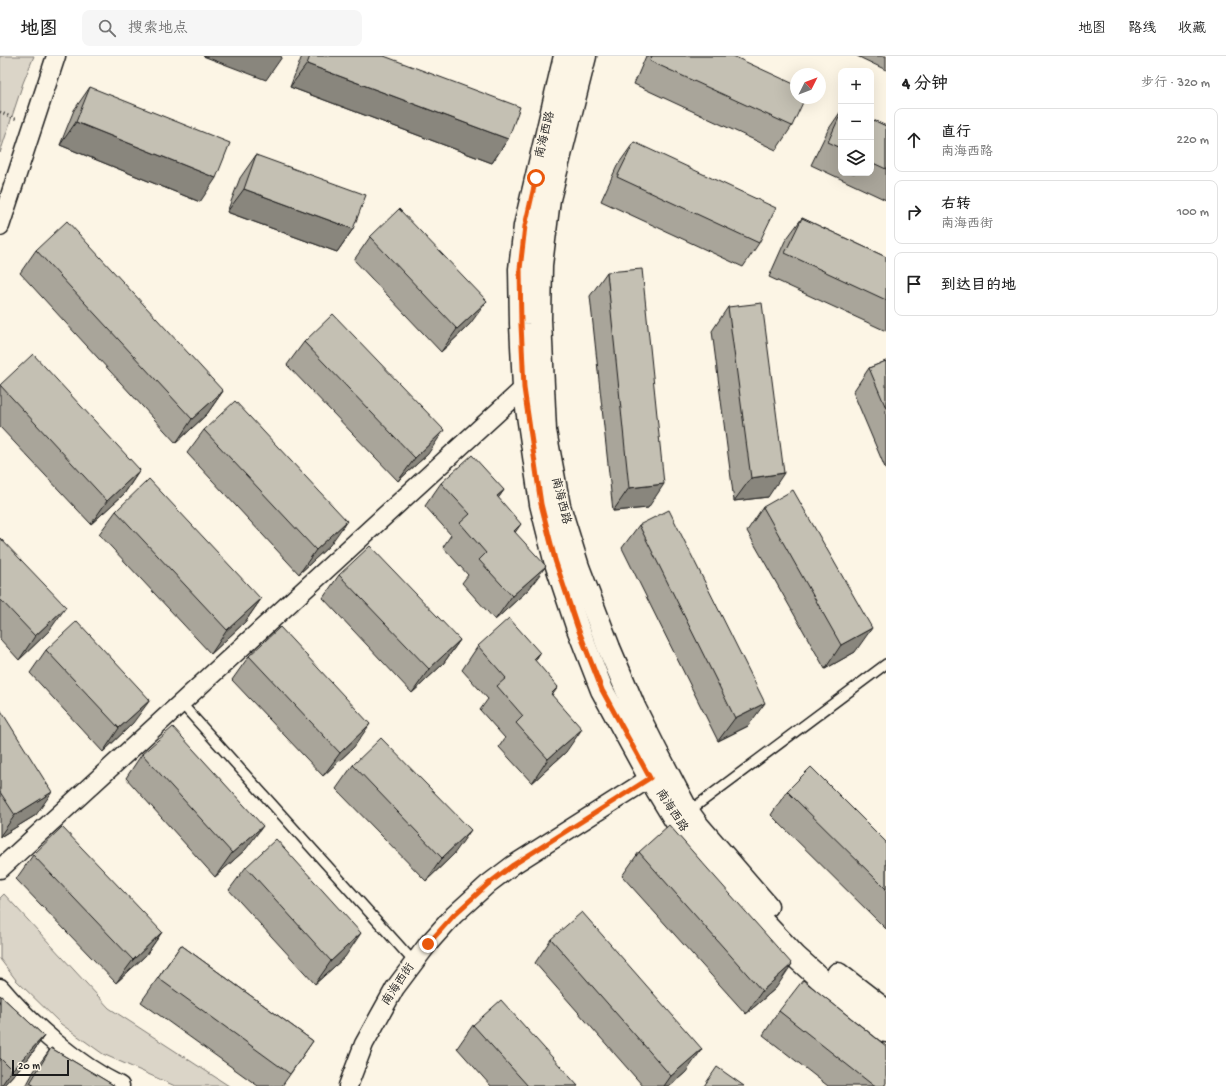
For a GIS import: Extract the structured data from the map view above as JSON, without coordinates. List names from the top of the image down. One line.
{"streets":{"street":["南海西路","南海西街"]},"crossings":[["南海西路","南海西街"]],"scale_bar":"20 m","north":"top right","page":{"header":"地图","search":"搜索地点","nav":["地图","路线","收藏"],"heading":["4 分钟","步行 · 320 m"],"map_buttons":["+","−"],"list":[["直行","南海西路","220 m"],["右转","南海西街","100 m"],"到达目的地"],"scale":"20 m"}}
